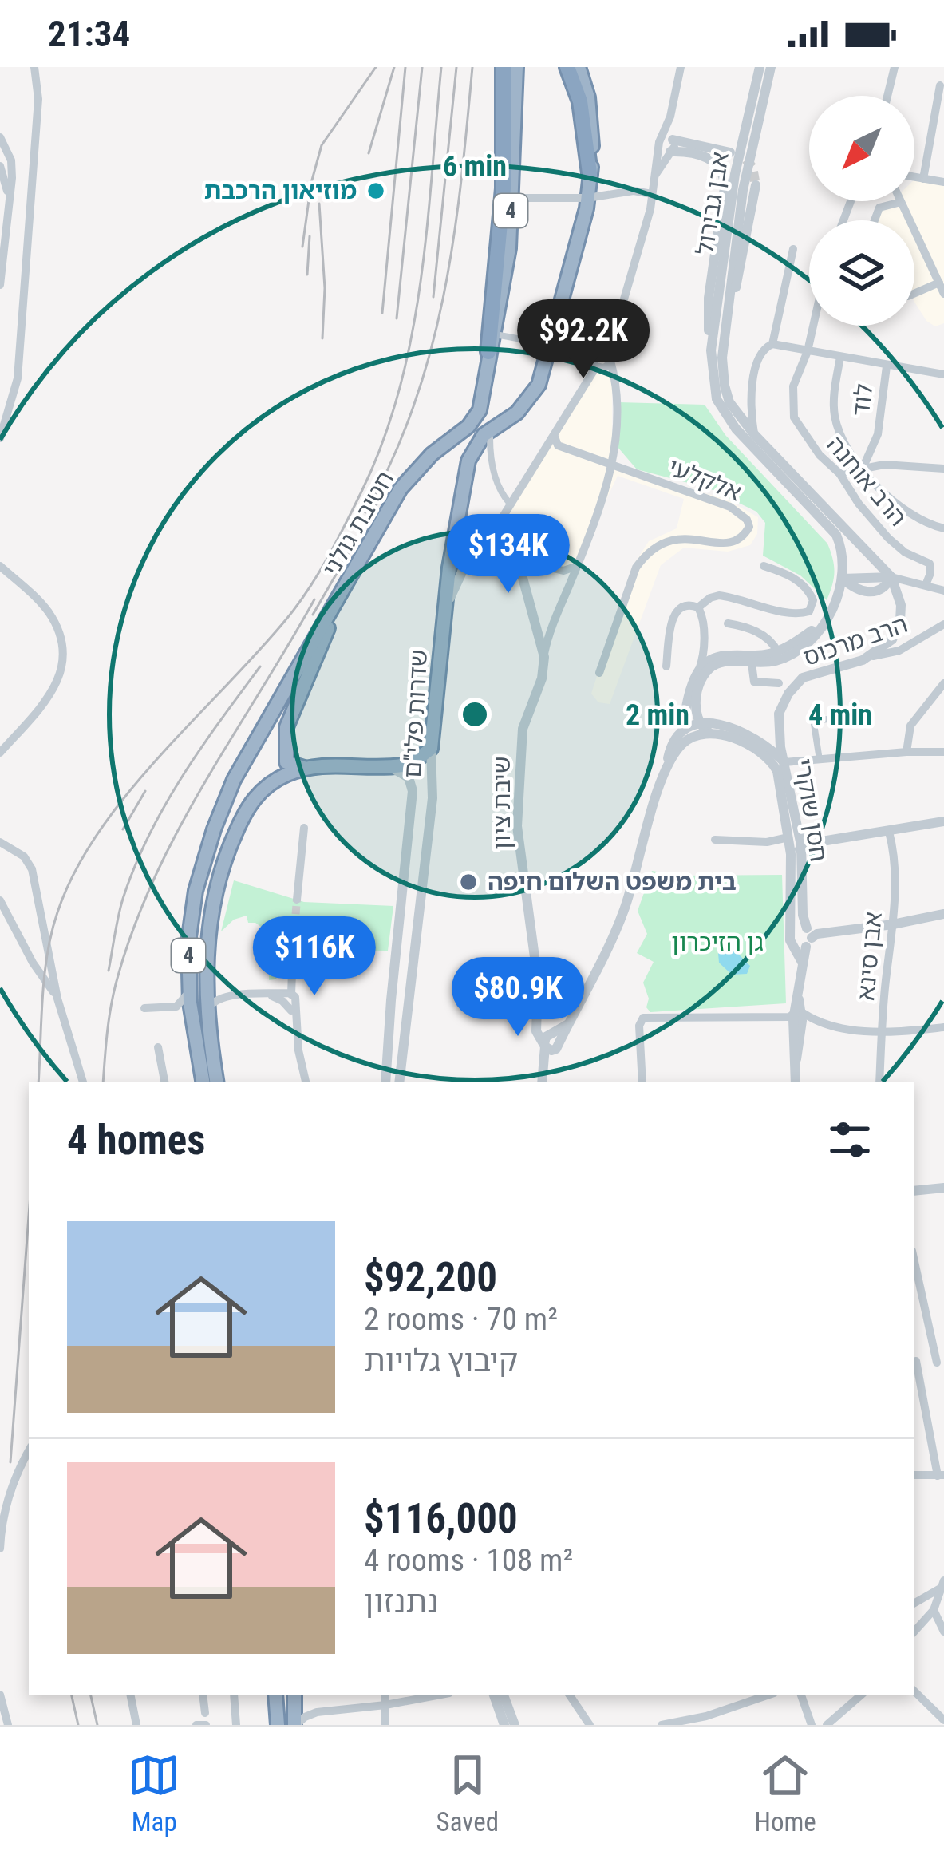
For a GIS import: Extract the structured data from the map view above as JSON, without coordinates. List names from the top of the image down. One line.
{"streets":{"highway":["4","חטיבת גולני","שדרות פלי\"ם"],"street":["אבן גבירול","לוד","אלקלעי","הרב אוחנה","הרב מרכוס","שיבת ציון","חסן שוקרי","אבן סינא"]},"crossings":[["אבן גבירול","הרב אוחנה"],["אבן גבירול","הרב מרכוס"],["4","חטיבת גולני"],["4","שדרות פלי\"ם"],["הרב מרכוס","חסן שוקרי"]],"parks":["גן הזיכרון"],"places":["מוזיאון הרכבת","בית משפט השלום חיפה"],"north":"bottom left","page":{"status":"21:34","price":["$92.2K","$134K","$116K","$80.9K"],"heading":"4 homes","list":[{"name":"$92,200","note":"2 rooms · 70 m² · קיבוץ גלויות"},{"name":"$116,000","note":"4 rooms · 108 m² · נתנזון"}],"tabs":["Map","Saved","Home"]},"rings":["6 min","2 min","4 min"]}
